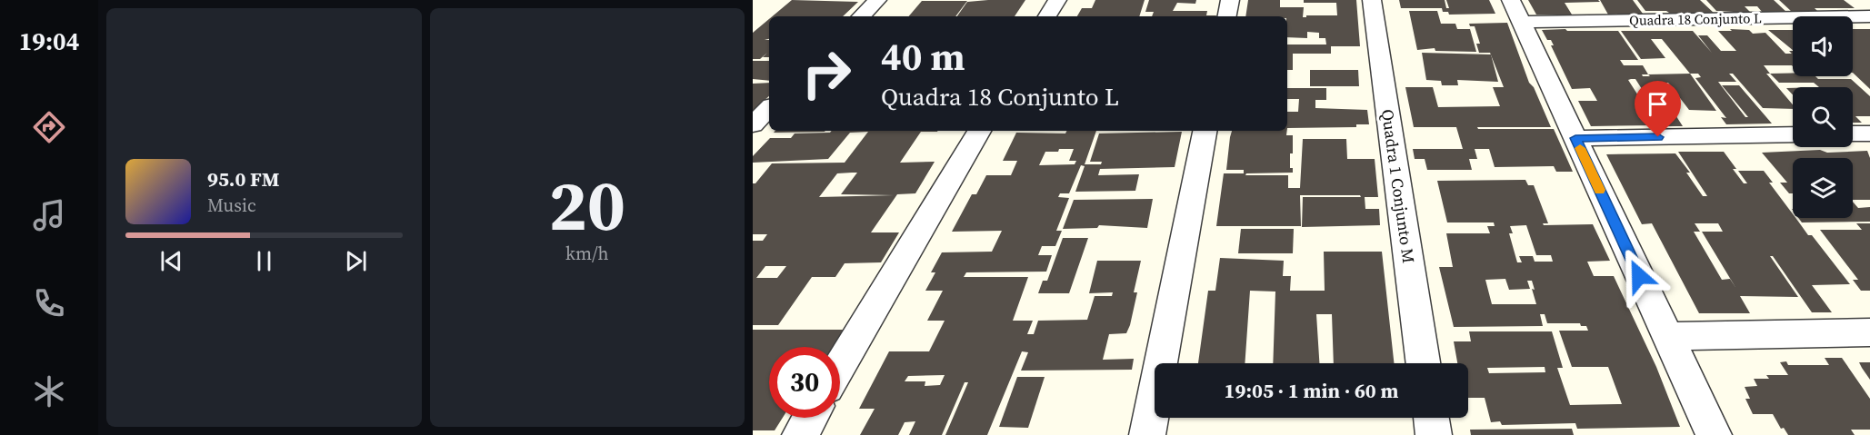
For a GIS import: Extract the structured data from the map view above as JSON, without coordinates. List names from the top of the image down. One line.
{"streets":{"street":["Quadra 18 Conjunto L","Quadra 1 Conjunto M"]},"page":{"tabs":"19:04","tile":["20","km/h"],"turn":["40 m","Quadra 18 Conjunto L"],"song":["95.0 FM","Music"],"limit":"30","trip":"19:05 · 1 min · 60 m"}}
